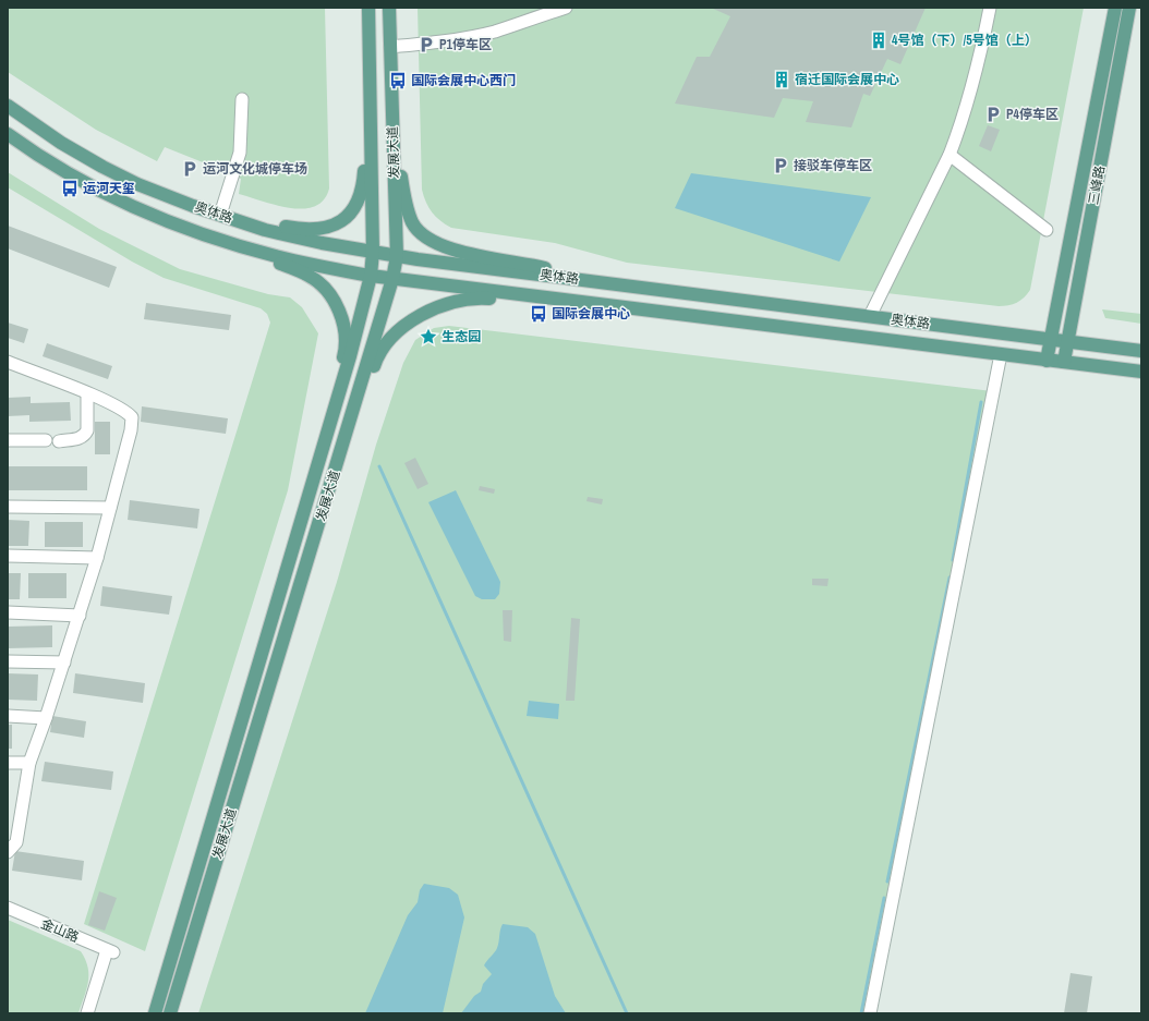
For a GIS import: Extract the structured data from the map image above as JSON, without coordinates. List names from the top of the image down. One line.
{"streets":{"main road":["发展大道","三峰路","奥体路"],"street":["金山路"]},"crossings":[["发展大道","奥体路"],["三峰路","奥体路"]],"places":{"building":["4号馆（下）/5号馆（上）","宿迁国际会展中心"],"parking":["P1停车区","P4停车区","接驳车停车区","运河文化城停车场"],"bus stop":["国际会展中心西门","运河天玺","国际会展中心"],"place":["生态园"]}}
